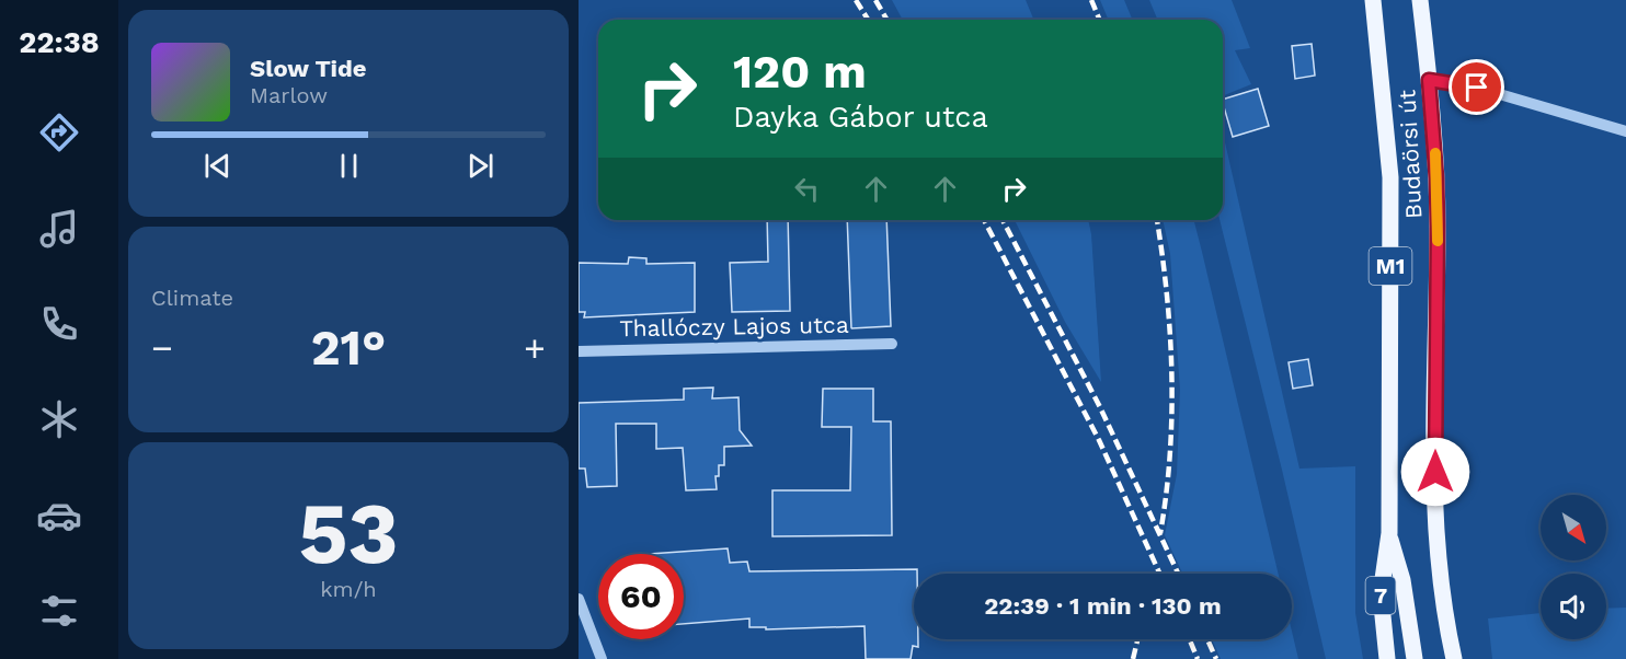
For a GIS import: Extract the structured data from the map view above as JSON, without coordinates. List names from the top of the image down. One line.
{"streets":{"main road":["Budaörsi út","M1","7"],"street":["Thallóczy Lajos utca"]},"north":"bottom right","page":{"tabs":"22:38","turn":["120 m","Dayka Gábor utca"],"song":["Slow Tide","Marlow"],"tile":["Climate",["53","km/h"]],"heat":["−","21°","+"],"limit":"60","trip":"22:39 · 1 min · 130 m"}}
